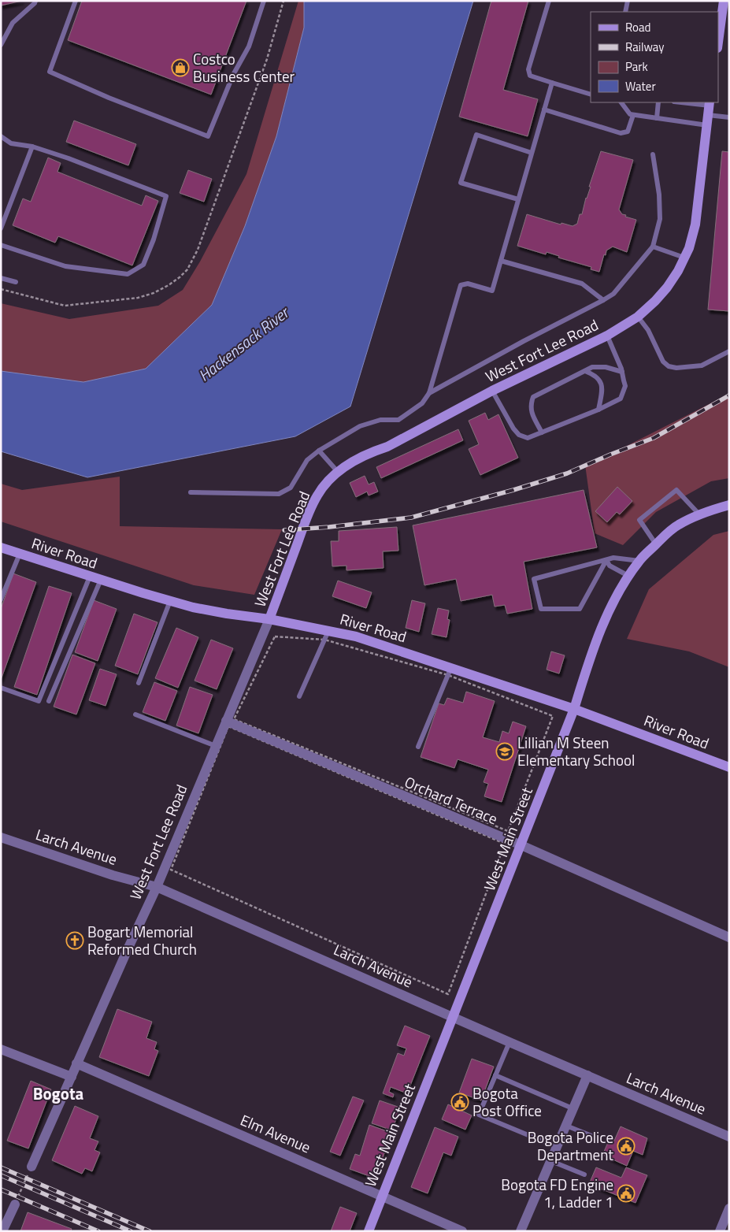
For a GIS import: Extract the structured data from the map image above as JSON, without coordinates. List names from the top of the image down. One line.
{"streets":{"main road":["West Fort Lee Road","River Road","West Main Street"],"street":["Orchard Terrace","Larch Avenue","Elm Avenue"]},"crossings":[["West Fort Lee Road","River Road"],["West Fort Lee Road","Orchard Terrace"],["West Fort Lee Road","Larch Avenue"],["West Fort Lee Road","Elm Avenue"],["River Road","West Main Street"],["Orchard Terrace","West Main Street"],["West Main Street","Larch Avenue"],["West Main Street","Elm Avenue"]],"districts":["Bogota"],"water":["Hackensack River"],"places":{"shop":["Costco Business Center"],"school or university":["Lillian M Steen Elementary School"],"church":["Bogart Memorial Reformed Church"],"public building":["Bogota Post Office","Bogota Police Department","Bogota FD Engine 1, Ladder 1"]},"legend":["Road","Railway","Park","Water"]}
